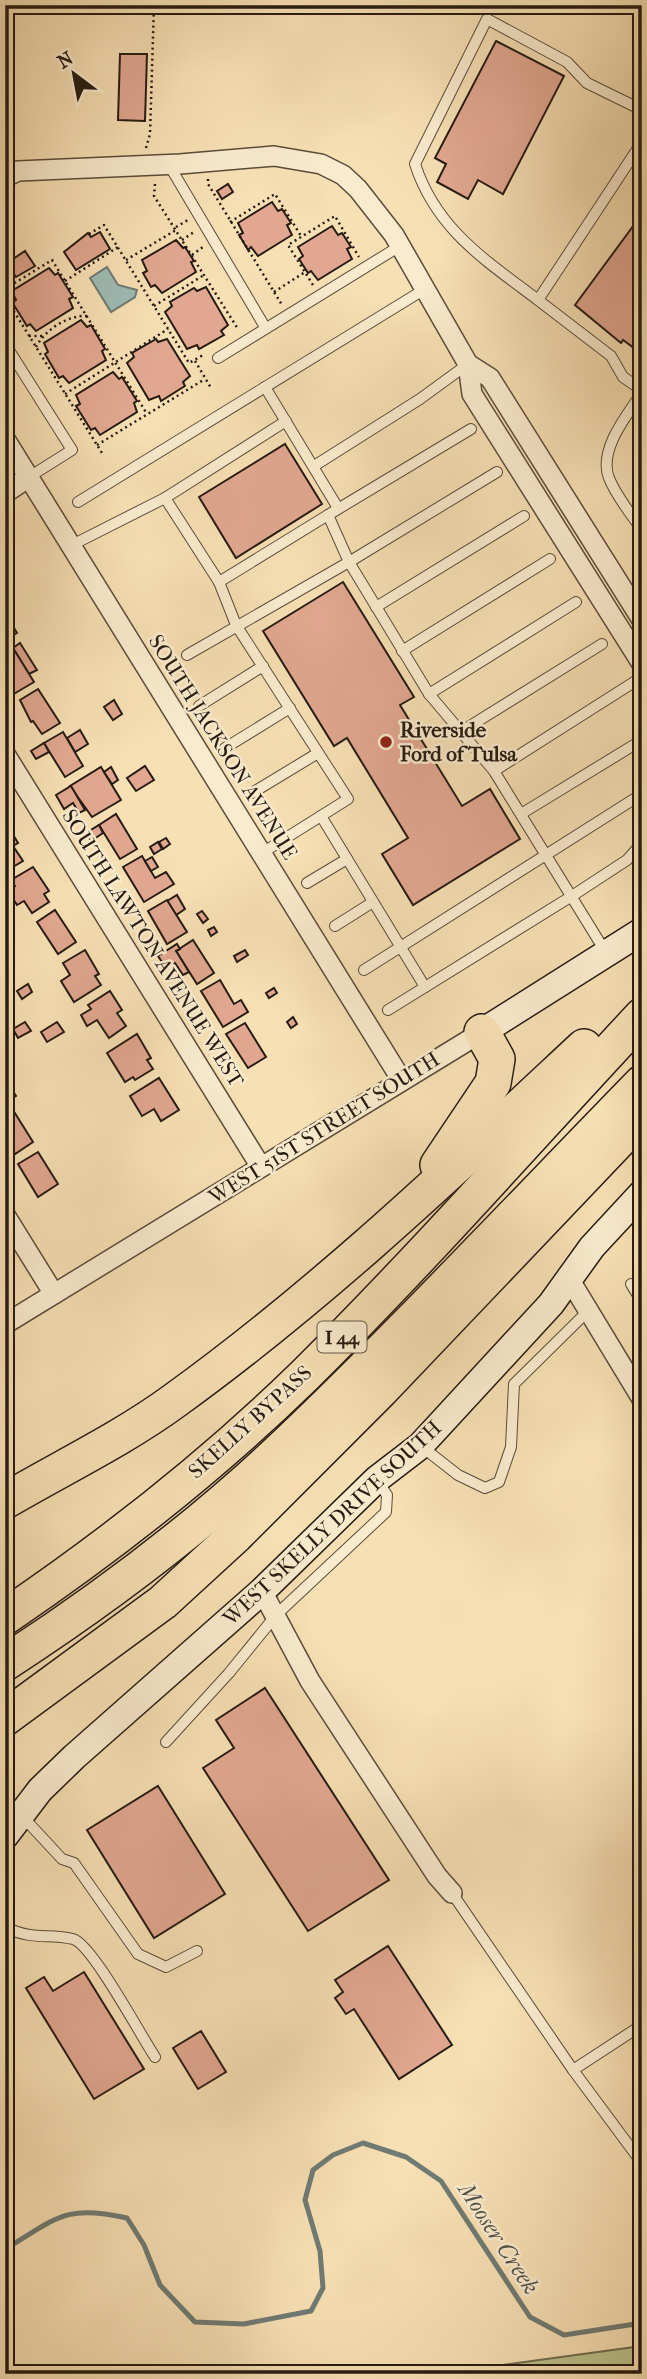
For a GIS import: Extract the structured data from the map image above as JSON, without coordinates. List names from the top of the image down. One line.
{"streets":{"highway":["I 44","SKELLY BYPASS"],"street":["SOUTH JACKSON AVENUE","SOUTH LAWTON AVENUE WEST","WEST 51ST STREET SOUTH","WEST SKELLY DRIVE SOUTH"]},"crossings":[["SOUTH JACKSON AVENUE","WEST 51ST STREET SOUTH"],["SOUTH LAWTON AVENUE WEST","WEST 51ST STREET SOUTH"]],"water":["Mooser Creek"],"places":["Riverside Ford of Tulsa"],"north":"top left"}
